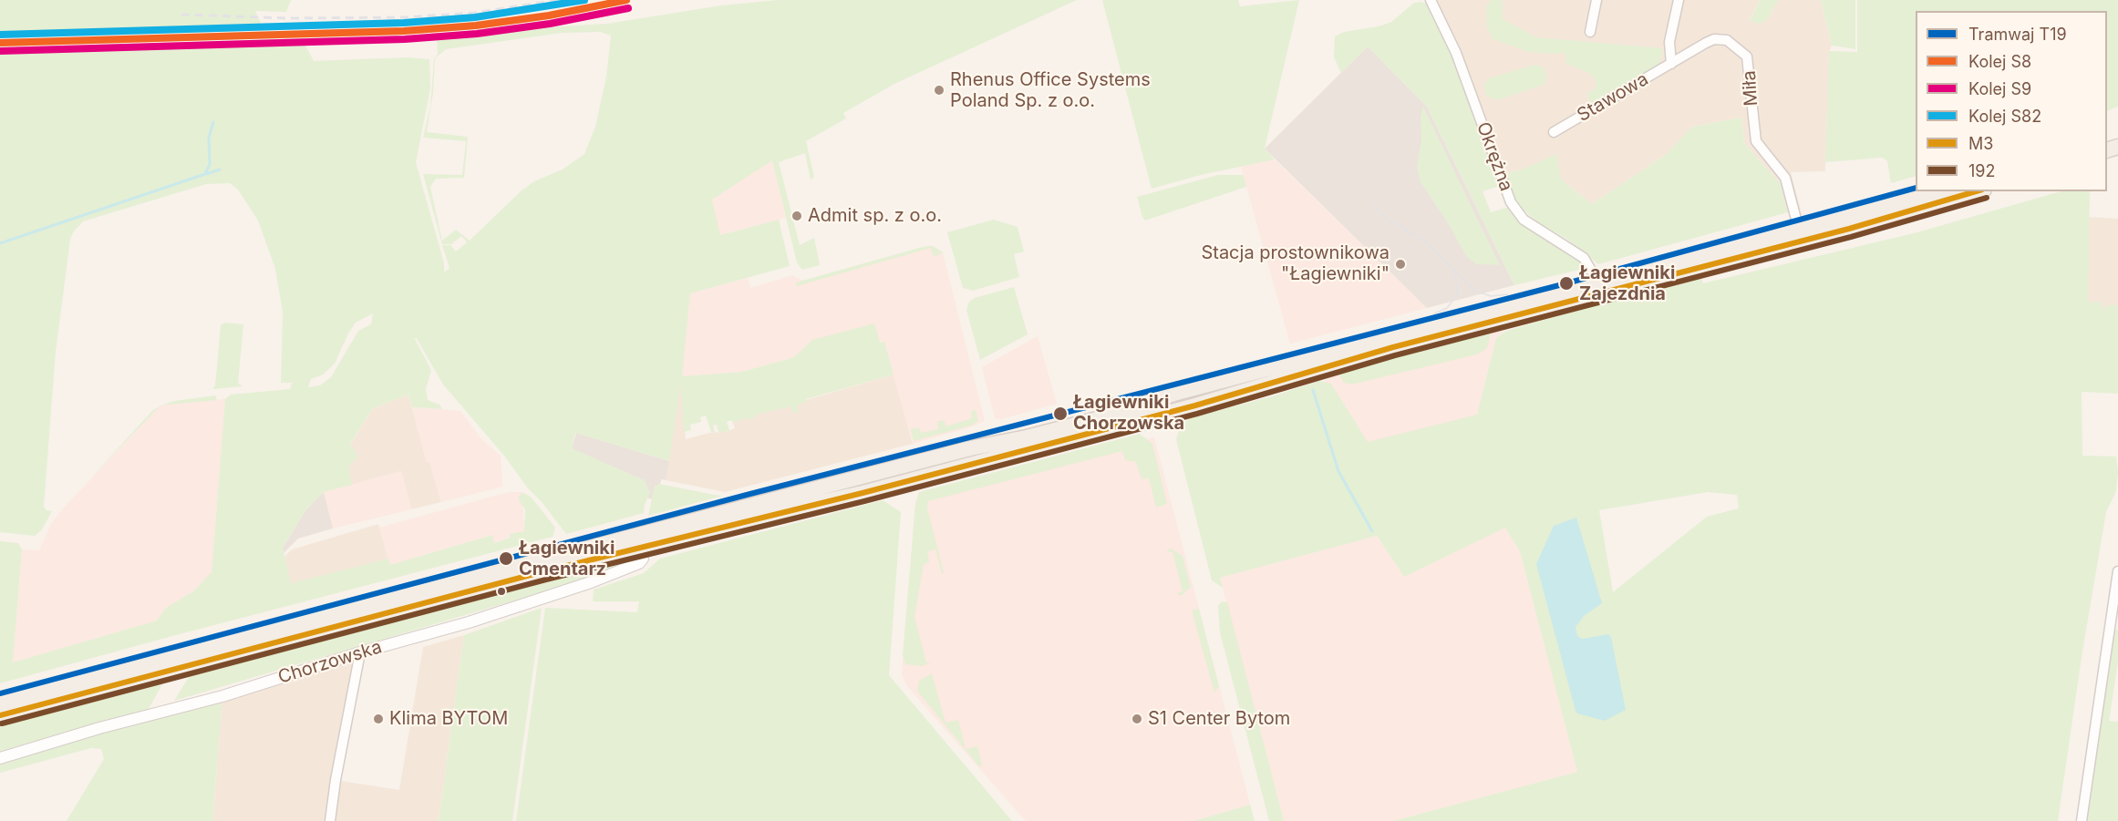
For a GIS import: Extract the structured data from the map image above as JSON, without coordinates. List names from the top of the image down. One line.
{"streets":{"main road":["Chorzowska"],"street":["Miła","Stawowa","Okrężna"]},"crossings":[["Miła","Stawowa"]],"places":["Rhenus Office Systems Poland Sp. z o.o.","Admit sp. z o.o.","Stacja prostownikowa \"Łagiewniki\"","Łagiewniki Zajezdnia","Łagiewniki Chorzowska","Łagiewniki Cmentarz","Klima BYTOM","S1 Center Bytom"],"lines":["rail line S8","rail line S82","rail line S9","tram line T19","transit line M3","transit line 192"],"legend":["Tramwaj T19","Kolej S8","Kolej S9","Kolej S82","M3","192"]}
